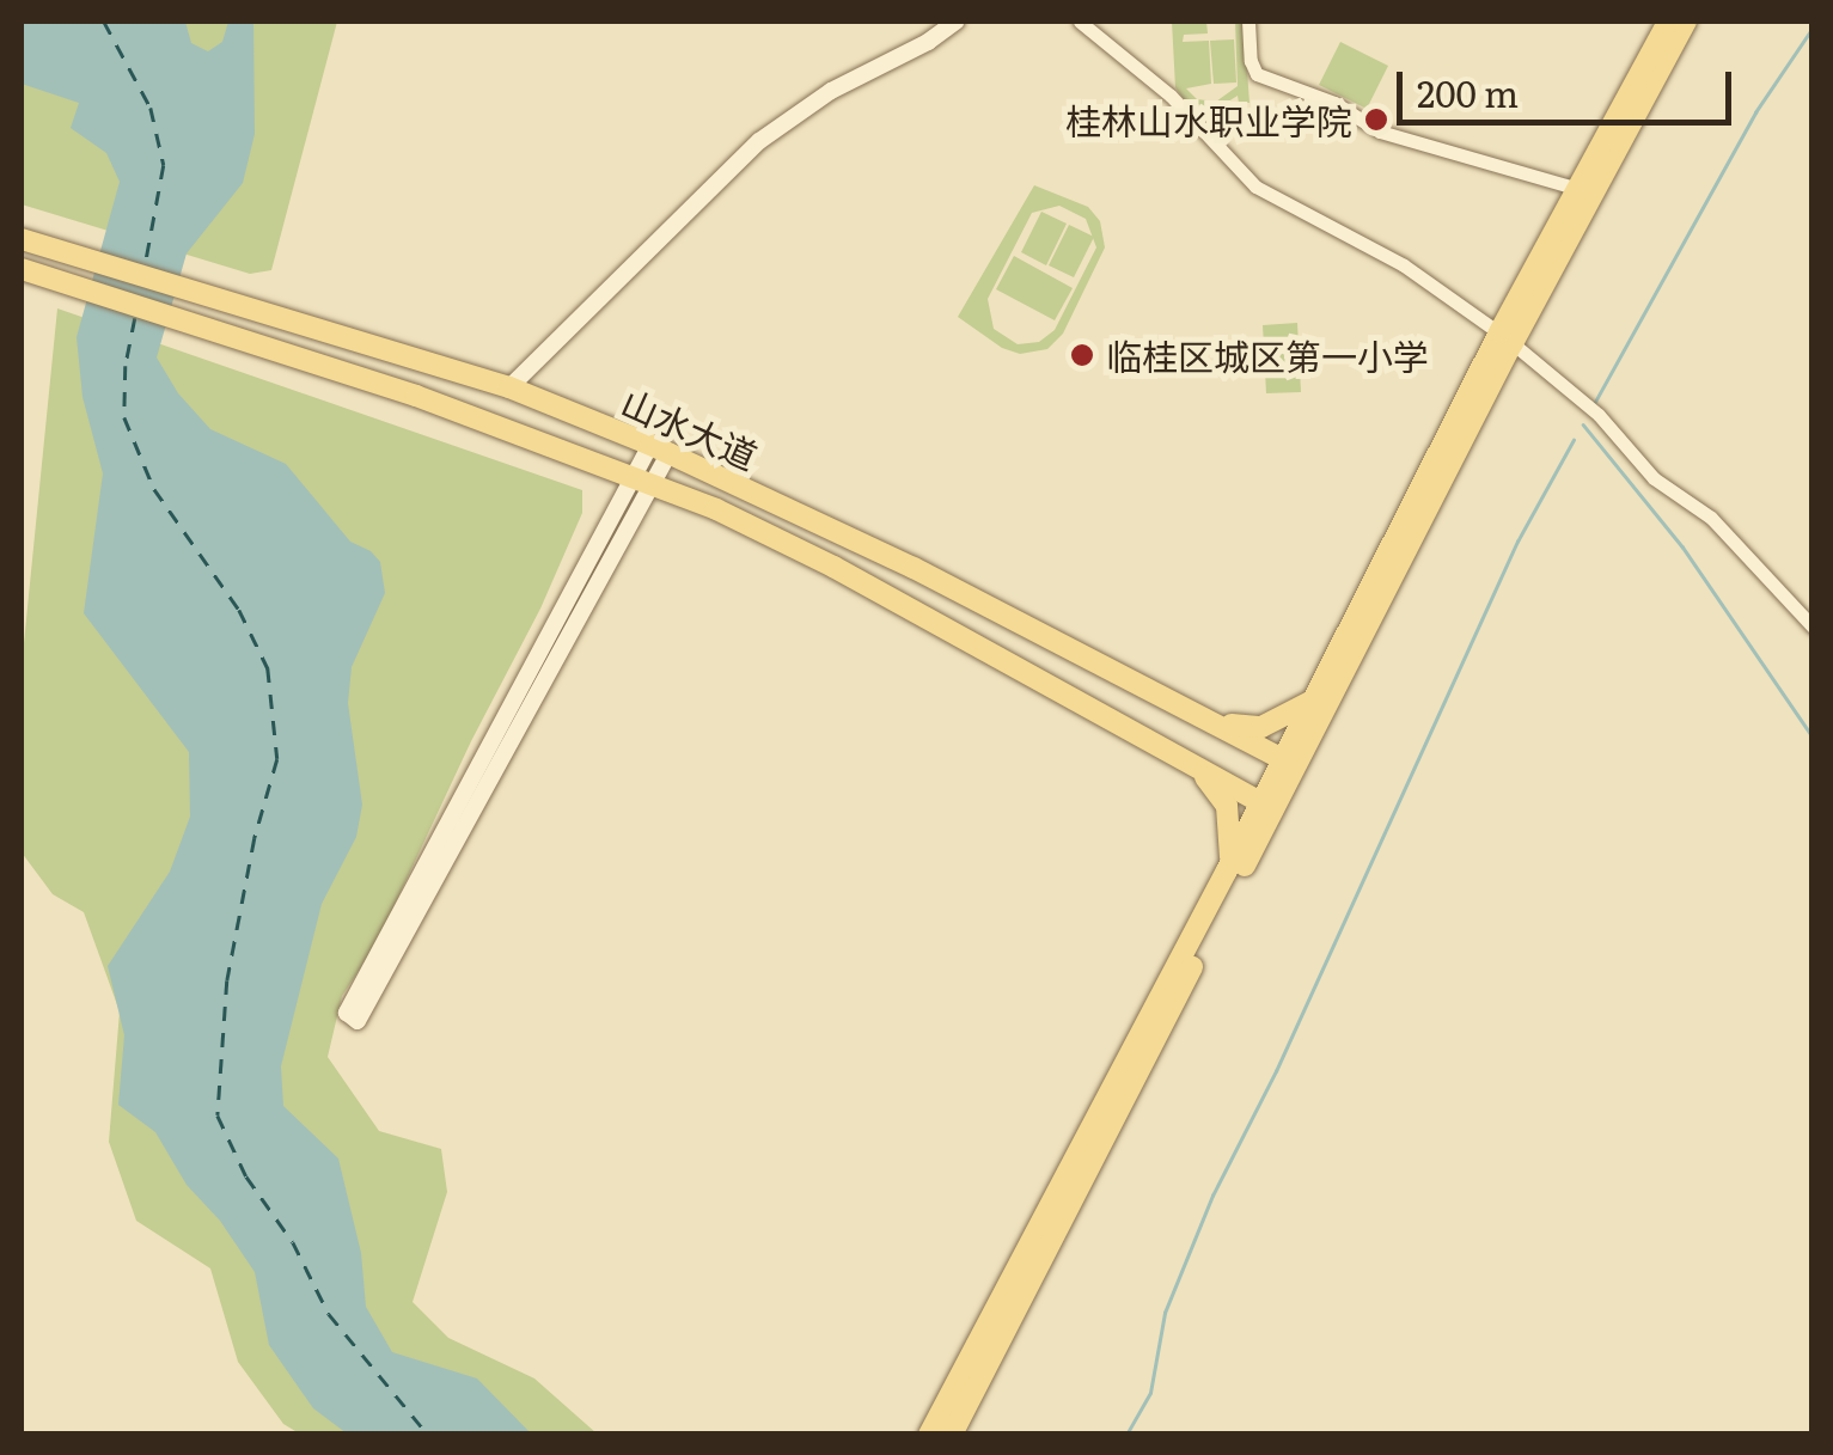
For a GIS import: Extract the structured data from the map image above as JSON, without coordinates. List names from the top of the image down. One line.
{"streets":{"main road":["山水大道"]},"places":["桂林山水职业学院","临桂区城区第一小学"],"scale_bar":"200 m"}
